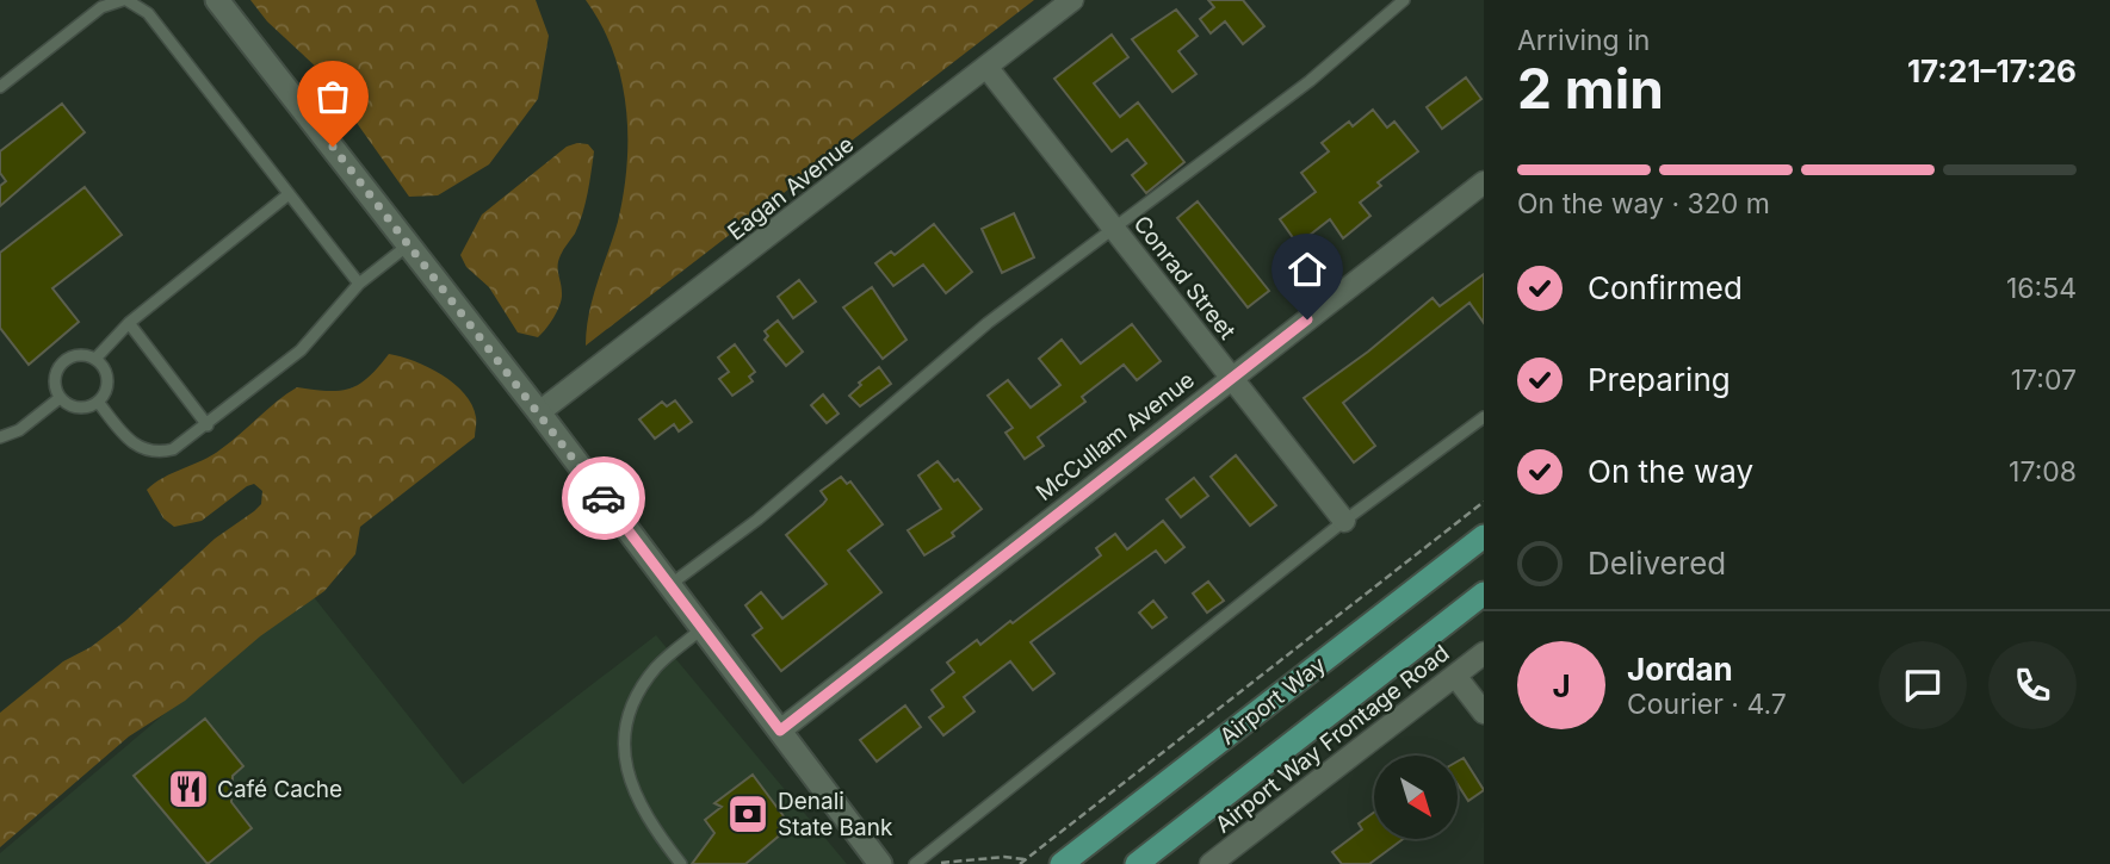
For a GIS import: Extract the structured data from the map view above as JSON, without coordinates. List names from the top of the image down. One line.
{"streets":{"main road":["Airport Way"],"street":["Eagan Avenue","Conrad Street","McCullam Avenue","Airport Way Frontage Road"]},"crossings":[["Eagan Avenue","Conrad Street"],["Conrad Street","McCullam Avenue"]],"places":{"restaurant":["Café Cache"],"bank":["Denali State Bank"]},"north":"bottom right","page":{"heading":["2 min","Arriving in","17:21–17:26"],"panel":["Jordan","Courier · 4.7"],"bar":"On the way · 320 m","list":[["Confirmed","16:54"],["Preparing","17:07"],["On the way","17:08"],"Delivered"],"round":"J"}}
